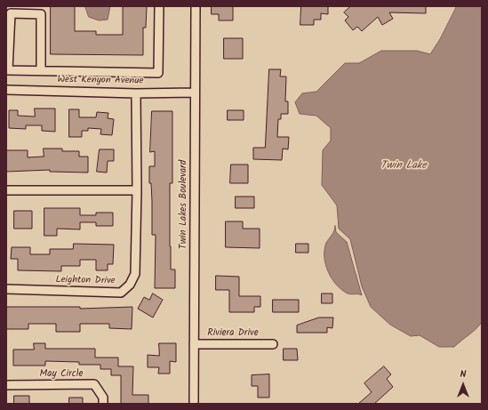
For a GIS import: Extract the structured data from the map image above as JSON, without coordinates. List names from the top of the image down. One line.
{"streets":{"street":["West Kenyon Avenue","Twin Lakes Boulevard","Leighton Drive","Riviera Drive","May Circle"]},"crossings":[["West Kenyon Avenue","Twin Lakes Boulevard"],["West Kenyon Avenue","Leighton Drive"],["Twin Lakes Boulevard","Riviera Drive"]],"water":["Twin Lake"],"north":"top"}
